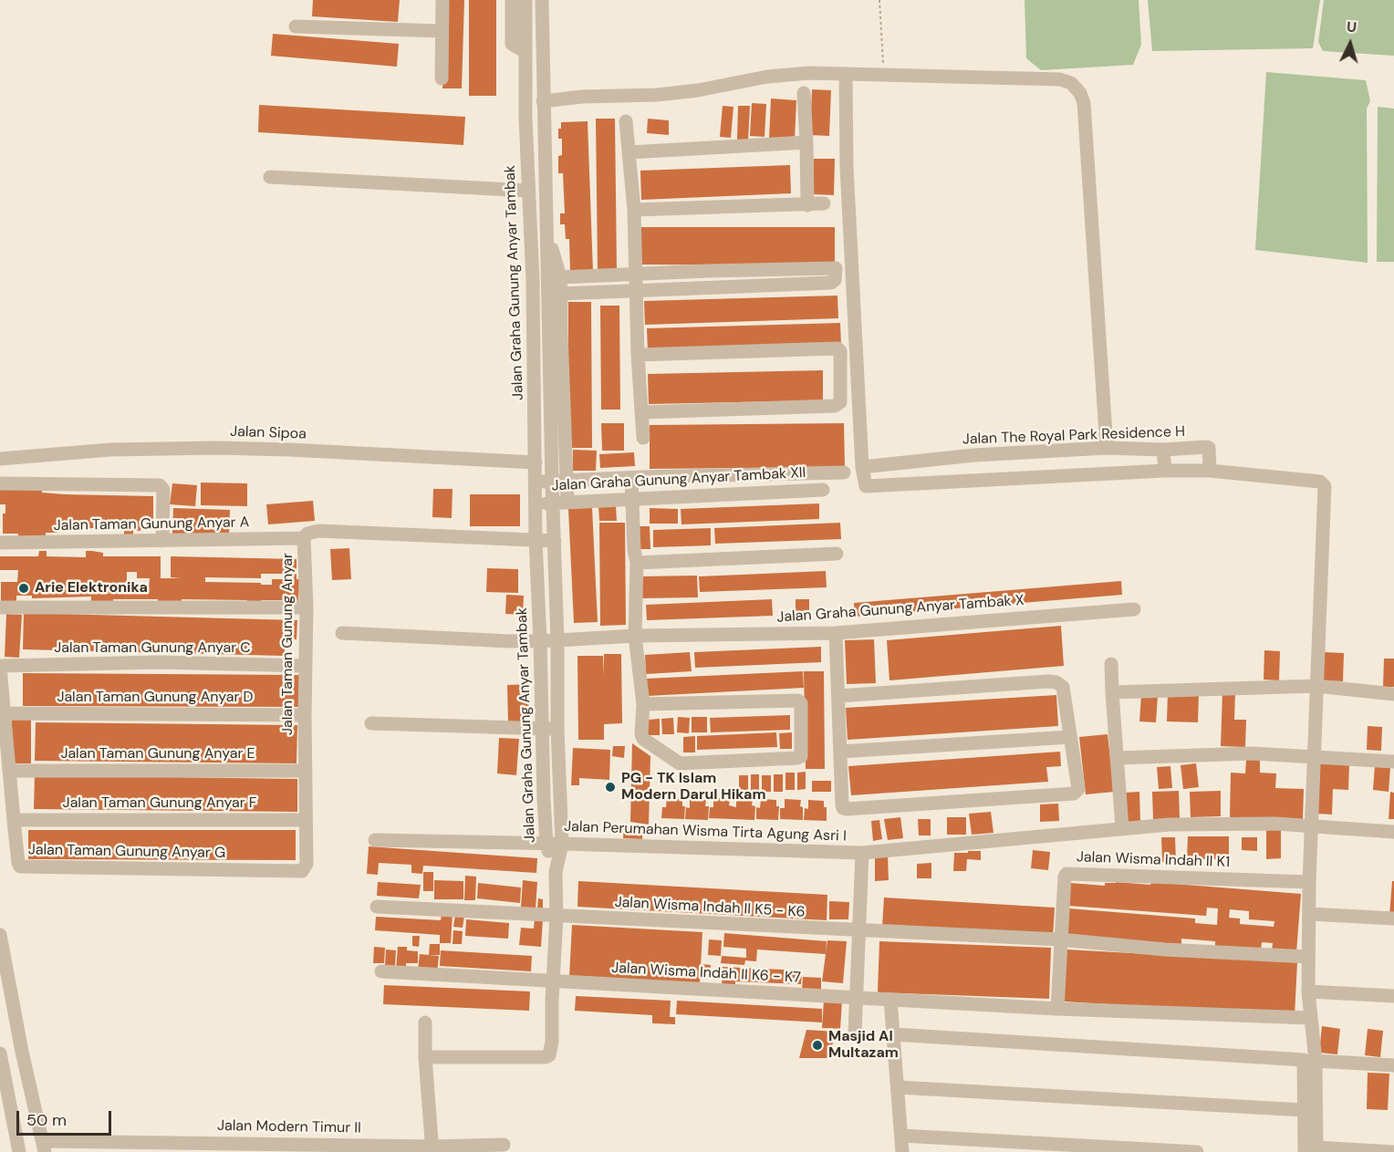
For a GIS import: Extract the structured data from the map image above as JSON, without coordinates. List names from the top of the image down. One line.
{"streets":{"street":["Jalan Graha Gunung Anyar Tambak","Jalan Sipoa","Jalan The Royal Park Residence H","Jalan Graha Gunung Anyar Tambak XII","Jalan Taman Gunung Anyar A","Jalan Graha Gunung Anyar Tambak X","Jalan Taman Gunung Anyar","Jalan Taman Gunung Anyar C","Jalan Taman Gunung Anyar D","Jalan Taman Gunung Anyar E","Jalan Taman Gunung Anyar F","Jalan Perumahan Wisma Tirta Agung Asri I","Jalan Taman Gunung Anyar G","Jalan Wisma Indah II K1","Jalan Wisma Indah II K5 - K6","Jalan Wisma Indah II K6 - K7","Jalan Modern Timur II"]},"crossings":[["Jalan Graha Gunung Anyar Tambak","Jalan Sipoa"],["Jalan Graha Gunung Anyar Tambak","Jalan Graha Gunung Anyar Tambak XII"],["Jalan Graha Gunung Anyar Tambak","Jalan Graha Gunung Anyar Tambak X"],["Jalan Graha Gunung Anyar Tambak","Jalan Taman Gunung Anyar"],["Jalan Graha Gunung Anyar Tambak","Jalan Perumahan Wisma Tirta Agung Asri I"],["Jalan Taman Gunung Anyar A","Jalan Taman Gunung Anyar"],["Jalan Taman Gunung Anyar","Jalan Taman Gunung Anyar C"],["Jalan Taman Gunung Anyar","Jalan Taman Gunung Anyar D"],["Jalan Taman Gunung Anyar","Jalan Taman Gunung Anyar E"],["Jalan Taman Gunung Anyar","Jalan Taman Gunung Anyar F"],["Jalan Taman Gunung Anyar","Jalan Taman Gunung Anyar G"],["Jalan Taman Gunung Anyar C","Jalan Taman Gunung Anyar G"],["Jalan Taman Gunung Anyar D","Jalan Taman Gunung Anyar G"],["Jalan Taman Gunung Anyar E","Jalan Taman Gunung Anyar G"],["Jalan Taman Gunung Anyar F","Jalan Taman Gunung Anyar G"],["Jalan Wisma Indah II K1","Jalan Wisma Indah II K5 - K6"],["Jalan Wisma Indah II K1","Jalan Wisma Indah II K6 - K7"]],"places":["Arie Elektronika","PG - TK Islam Modern Darul Hikam","Masjid Al Multazam"],"scale_bar":"50 m","north":"top"}
